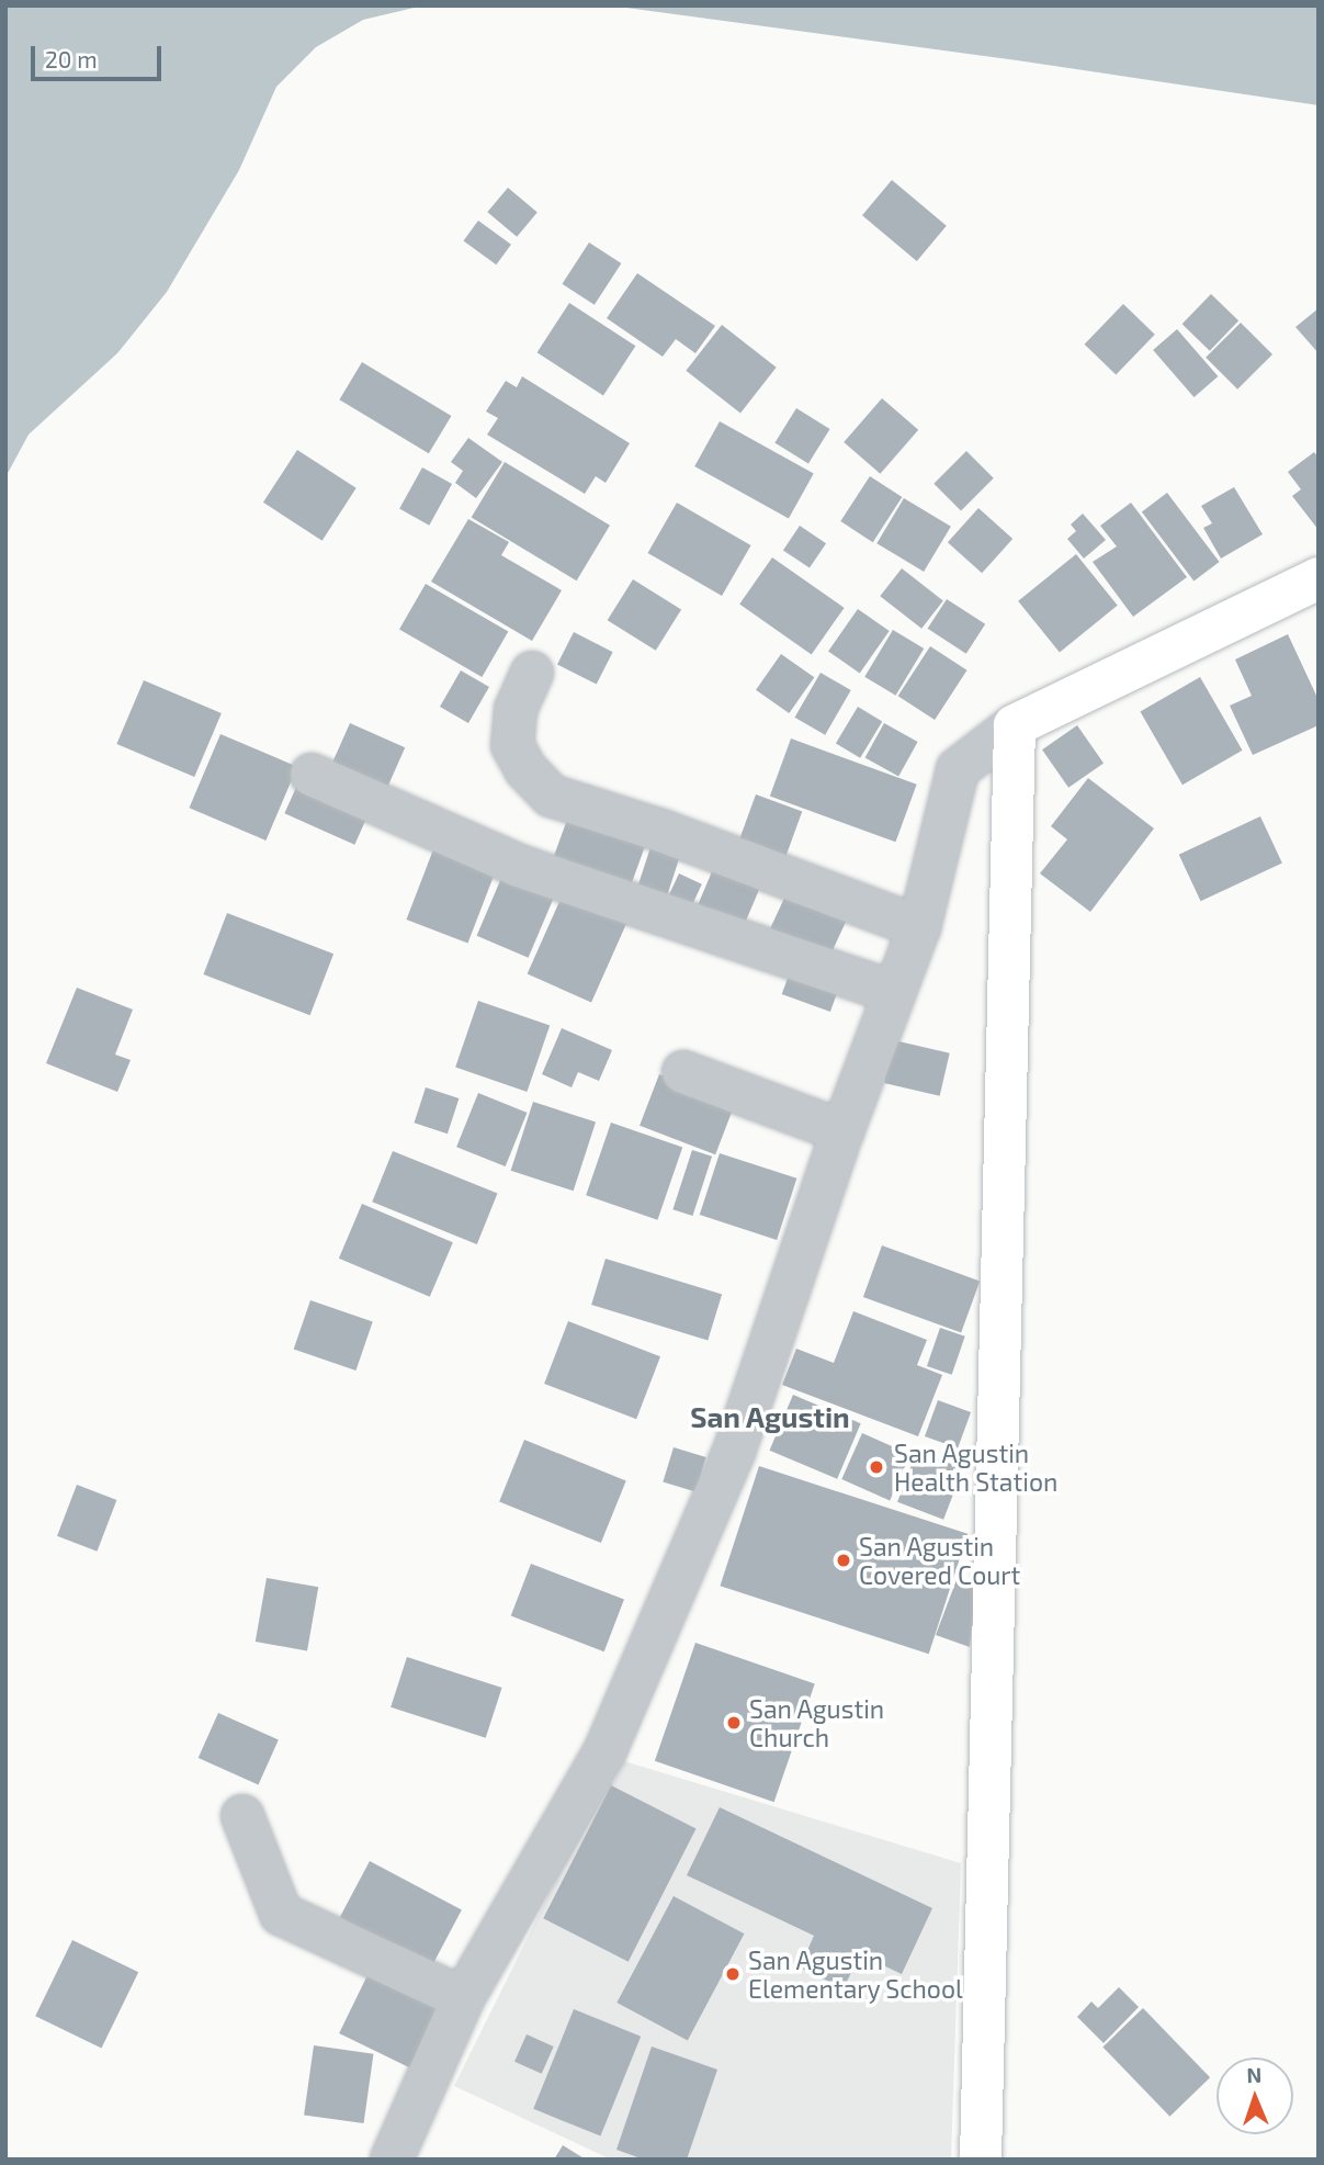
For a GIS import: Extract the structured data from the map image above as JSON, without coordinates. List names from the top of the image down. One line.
{"districts":["San Agustin"],"places":["San Agustin Health Station","San Agustin Covered Court","San Agustin Church","San Agustin Elementary School"],"scale_bar":"20 m","north":"top"}
